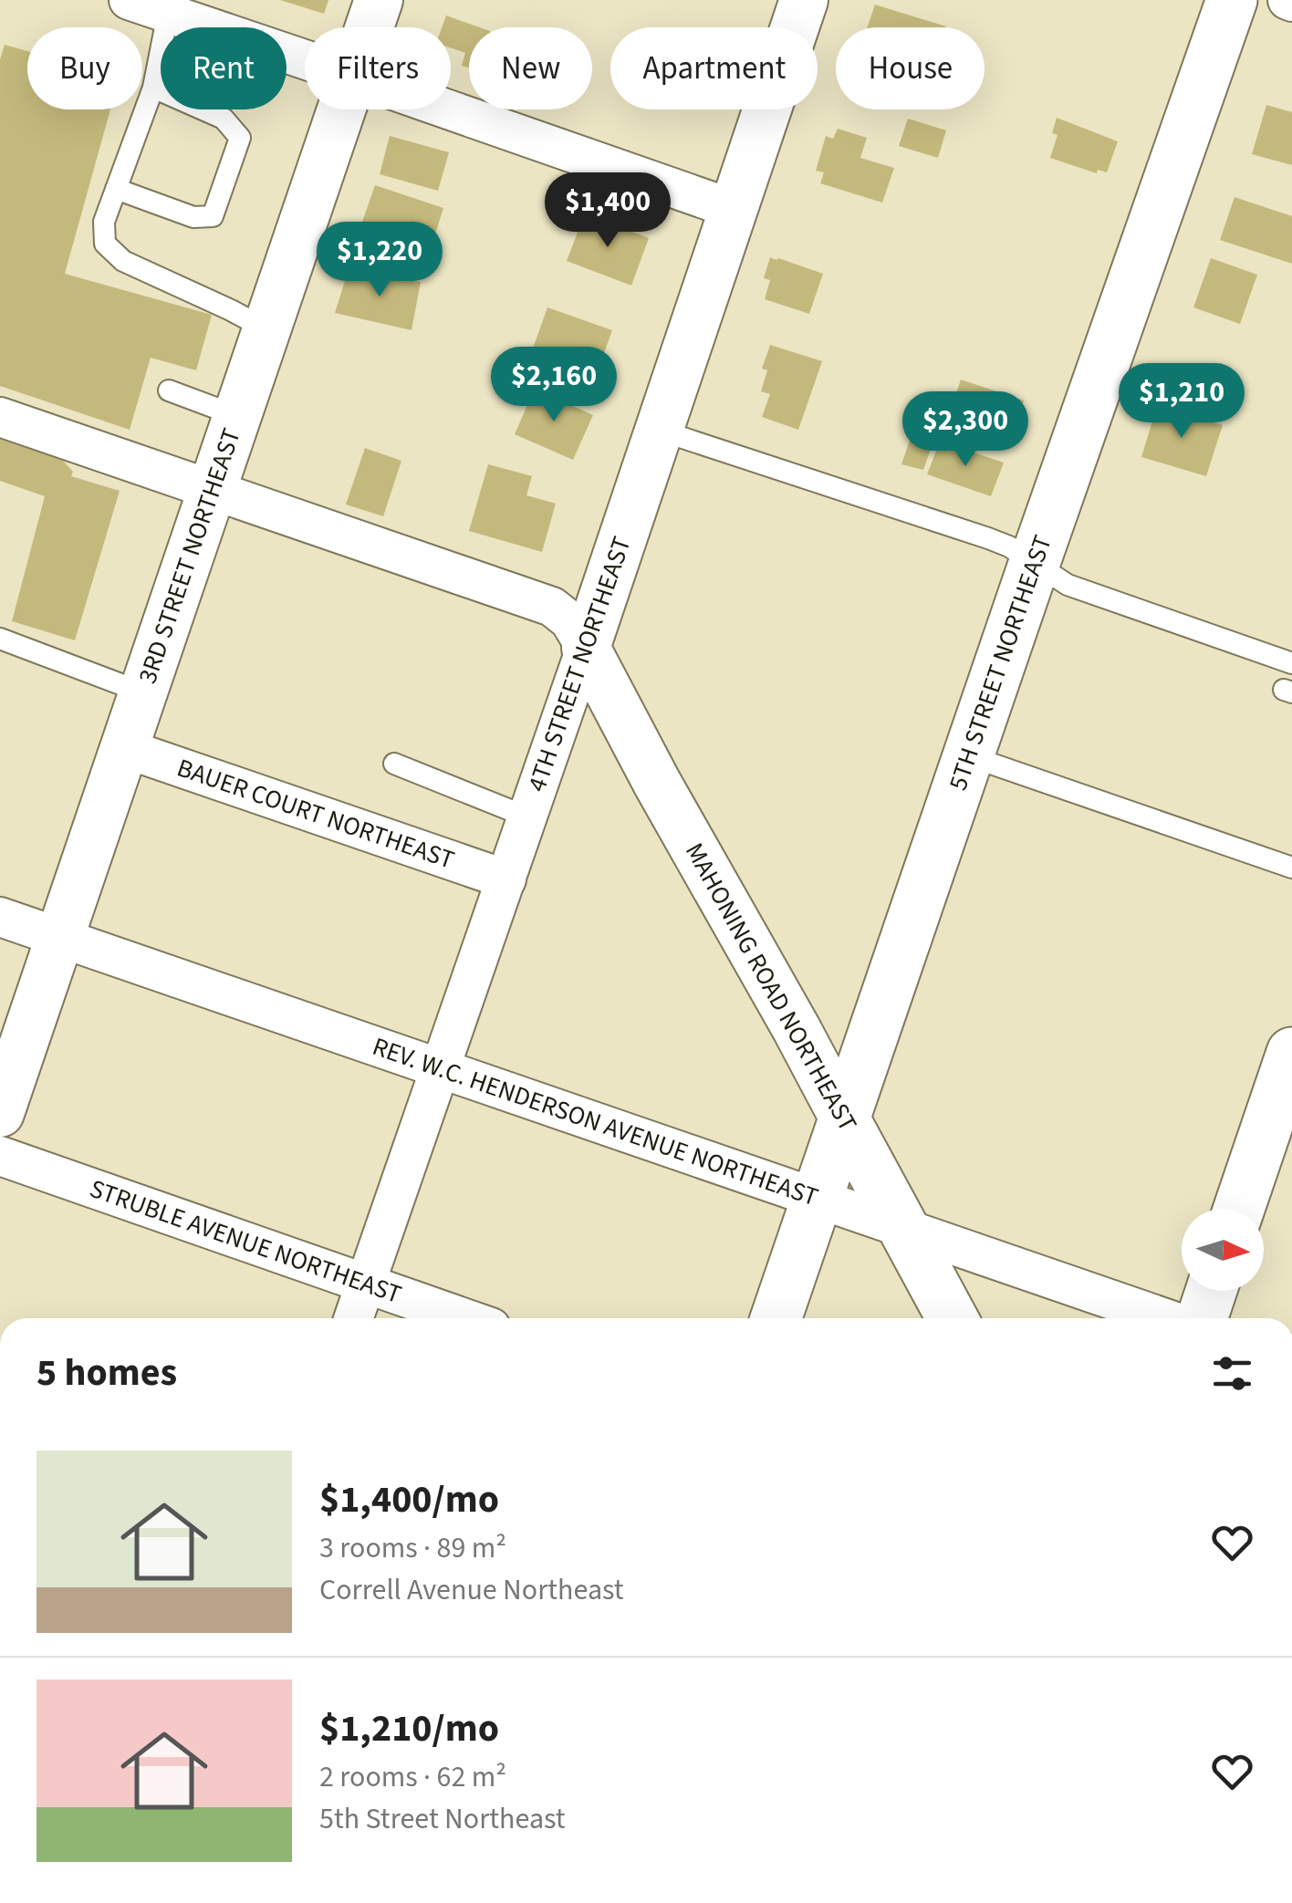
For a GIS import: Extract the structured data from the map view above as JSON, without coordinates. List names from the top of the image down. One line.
{"streets":{"main road":["5TH STREET NORTHEAST","MAHONING ROAD NORTHEAST"],"street":["3RD STREET NORTHEAST","4TH STREET NORTHEAST","BAUER COURT NORTHEAST","REV. W.C. HENDERSON AVENUE NORTHEAST","STRUBLE AVENUE NORTHEAST"]},"crossings":[["3RD STREET NORTHEAST","BAUER COURT NORTHEAST"],["3RD STREET NORTHEAST","REV. W.C. HENDERSON AVENUE NORTHEAST"],["5TH STREET NORTHEAST","MAHONING ROAD NORTHEAST"],["5TH STREET NORTHEAST","REV. W.C. HENDERSON AVENUE NORTHEAST"],["4TH STREET NORTHEAST","BAUER COURT NORTHEAST"],["4TH STREET NORTHEAST","MAHONING ROAD NORTHEAST"],["4TH STREET NORTHEAST","REV. W.C. HENDERSON AVENUE NORTHEAST"],["4TH STREET NORTHEAST","STRUBLE AVENUE NORTHEAST"],["MAHONING ROAD NORTHEAST","REV. W.C. HENDERSON AVENUE NORTHEAST"]],"north":"right","page":{"chip":["Buy","Rent","Filters","New","Apartment","House"],"price":["$1,400","$1,220","$2,160","$1,210","$2,300"],"heading":"5 homes","list":[{"name":"$1,400/mo","note":"3 rooms · 89 m² · Correll Avenue Northeast"},{"name":"$1,210/mo","note":"2 rooms · 62 m² · 5th Street Northeast"}]}}
